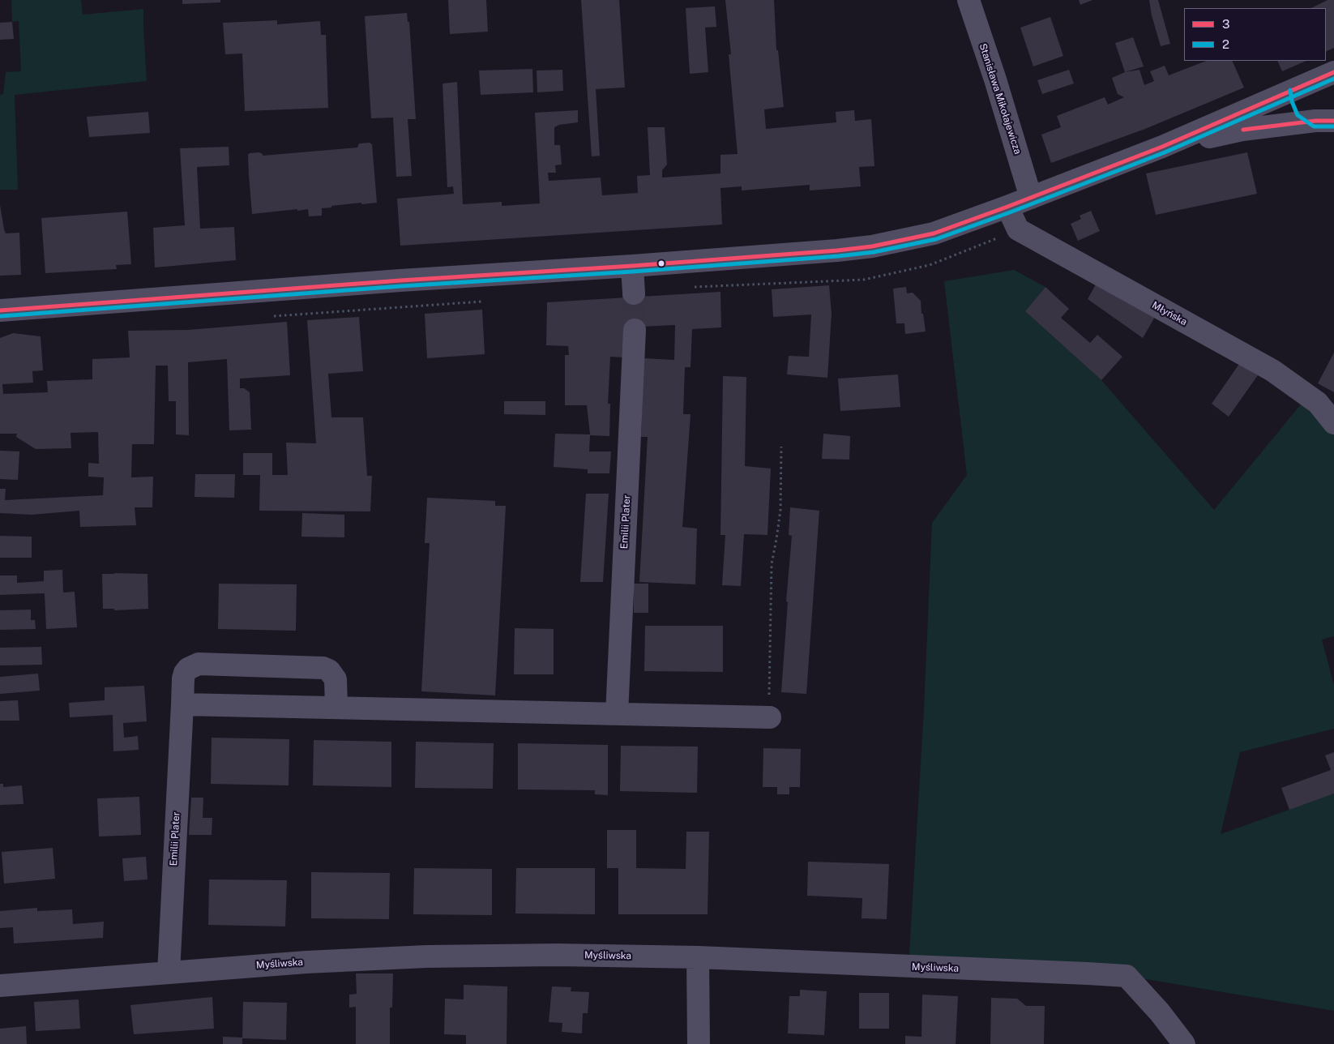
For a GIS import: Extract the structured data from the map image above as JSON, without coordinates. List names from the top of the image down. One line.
{"streets":{"street":["Stanisława Mikołajewicza","Młyńska","Emilii Plater","Myśliwska"]},"crossings":[["Emilii Plater","Myśliwska"]],"lines":["transit line 3","transit line 2"],"legend":["3","2"]}
